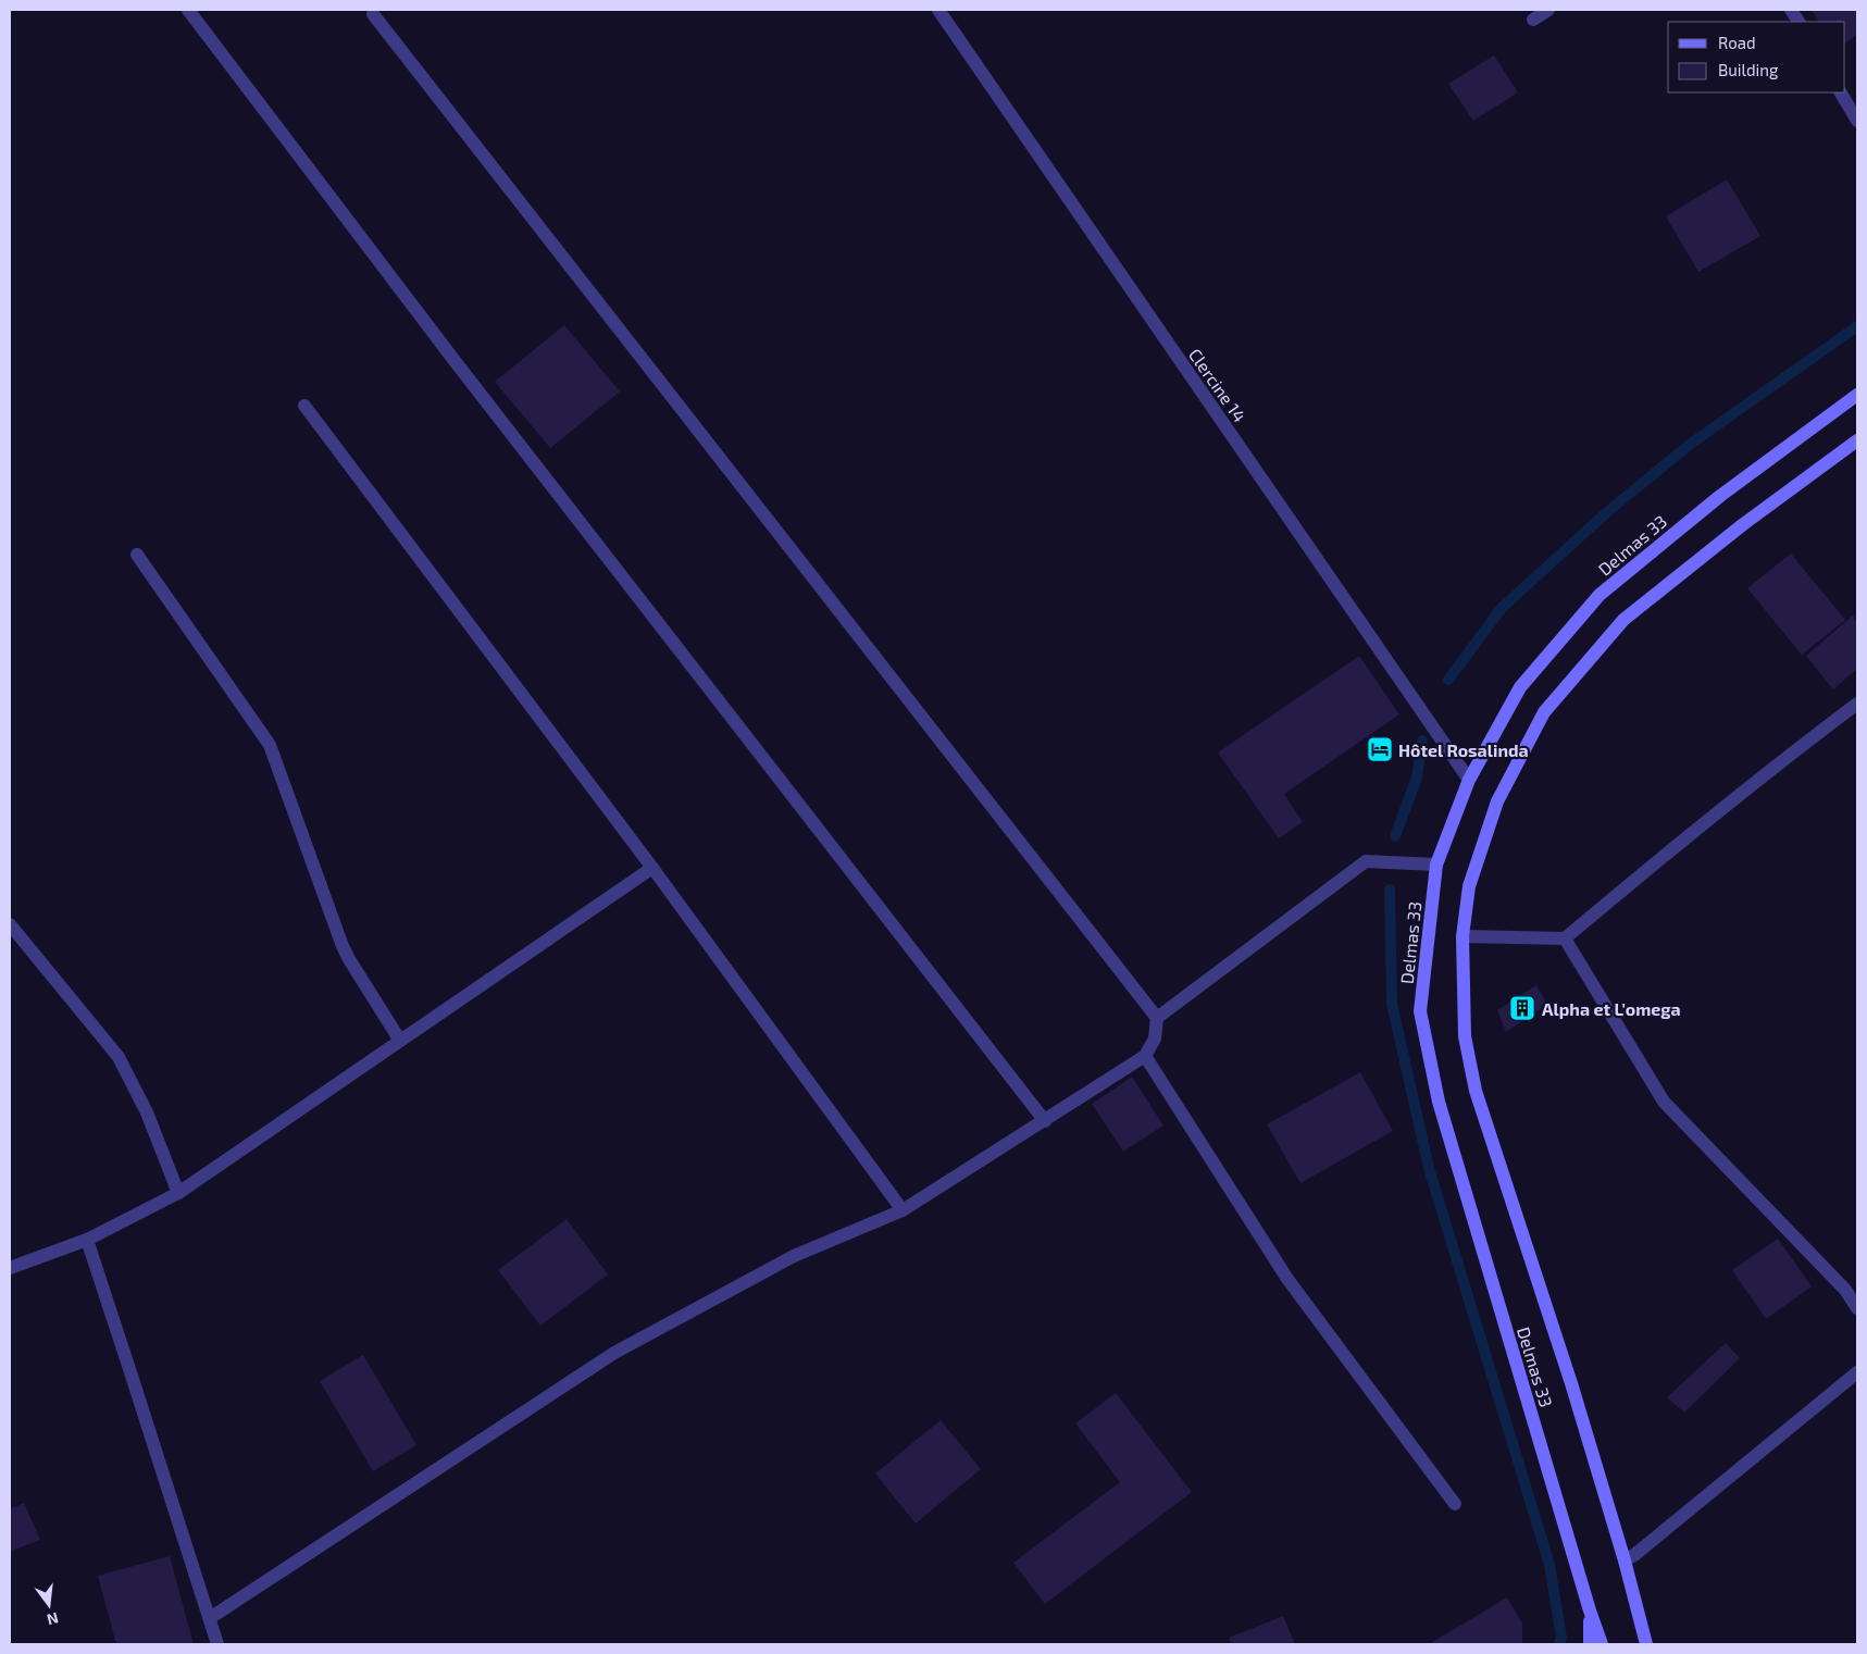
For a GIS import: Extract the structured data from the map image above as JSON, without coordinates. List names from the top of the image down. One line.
{"streets":{"main road":["Delmas 33"],"street":["Clercine 14"]},"crossings":[["Clercine 14","Delmas 33"]],"places":{"hotel":["Hôtel Rosalinda"],"building":["Alpha et L'omega"]},"legend":["Road","Building"],"north":"bottom"}
